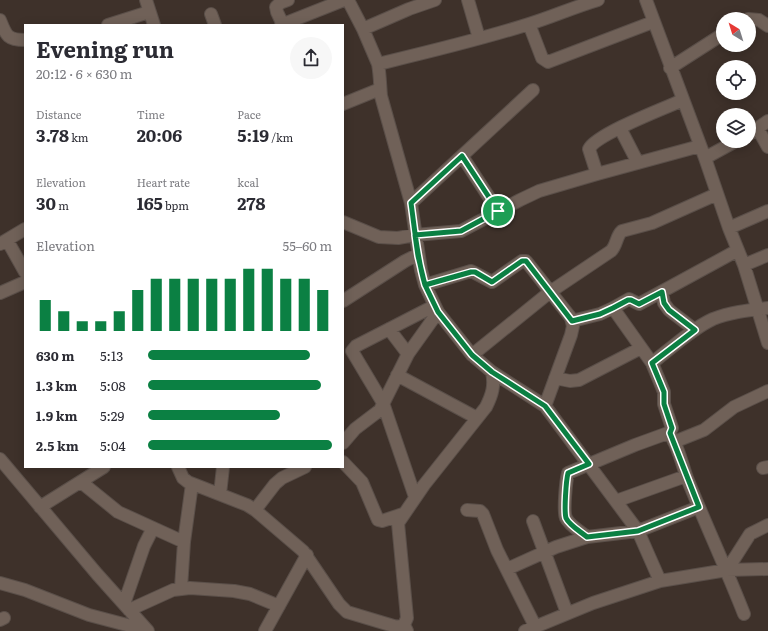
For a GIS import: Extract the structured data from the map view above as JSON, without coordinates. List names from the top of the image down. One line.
{"north":"top left","page":{"heading":["Evening run","20:12 · 6 × 630 m"],"stats":[["Distance","3.78 km"],["Time","20:06"],["Pace","5:19 /km"],["Elevation","30 m"],["Heart rate","165 bpm"],["kcal","278"]],"chart":["Elevation","55–60 m"],"list":[{"name":"630 m","note":"5:13"},{"name":"1.3 km","note":"5:08"},{"name":"1.9 km","note":"5:29"},{"name":"2.5 km","note":"5:04"}]}}
